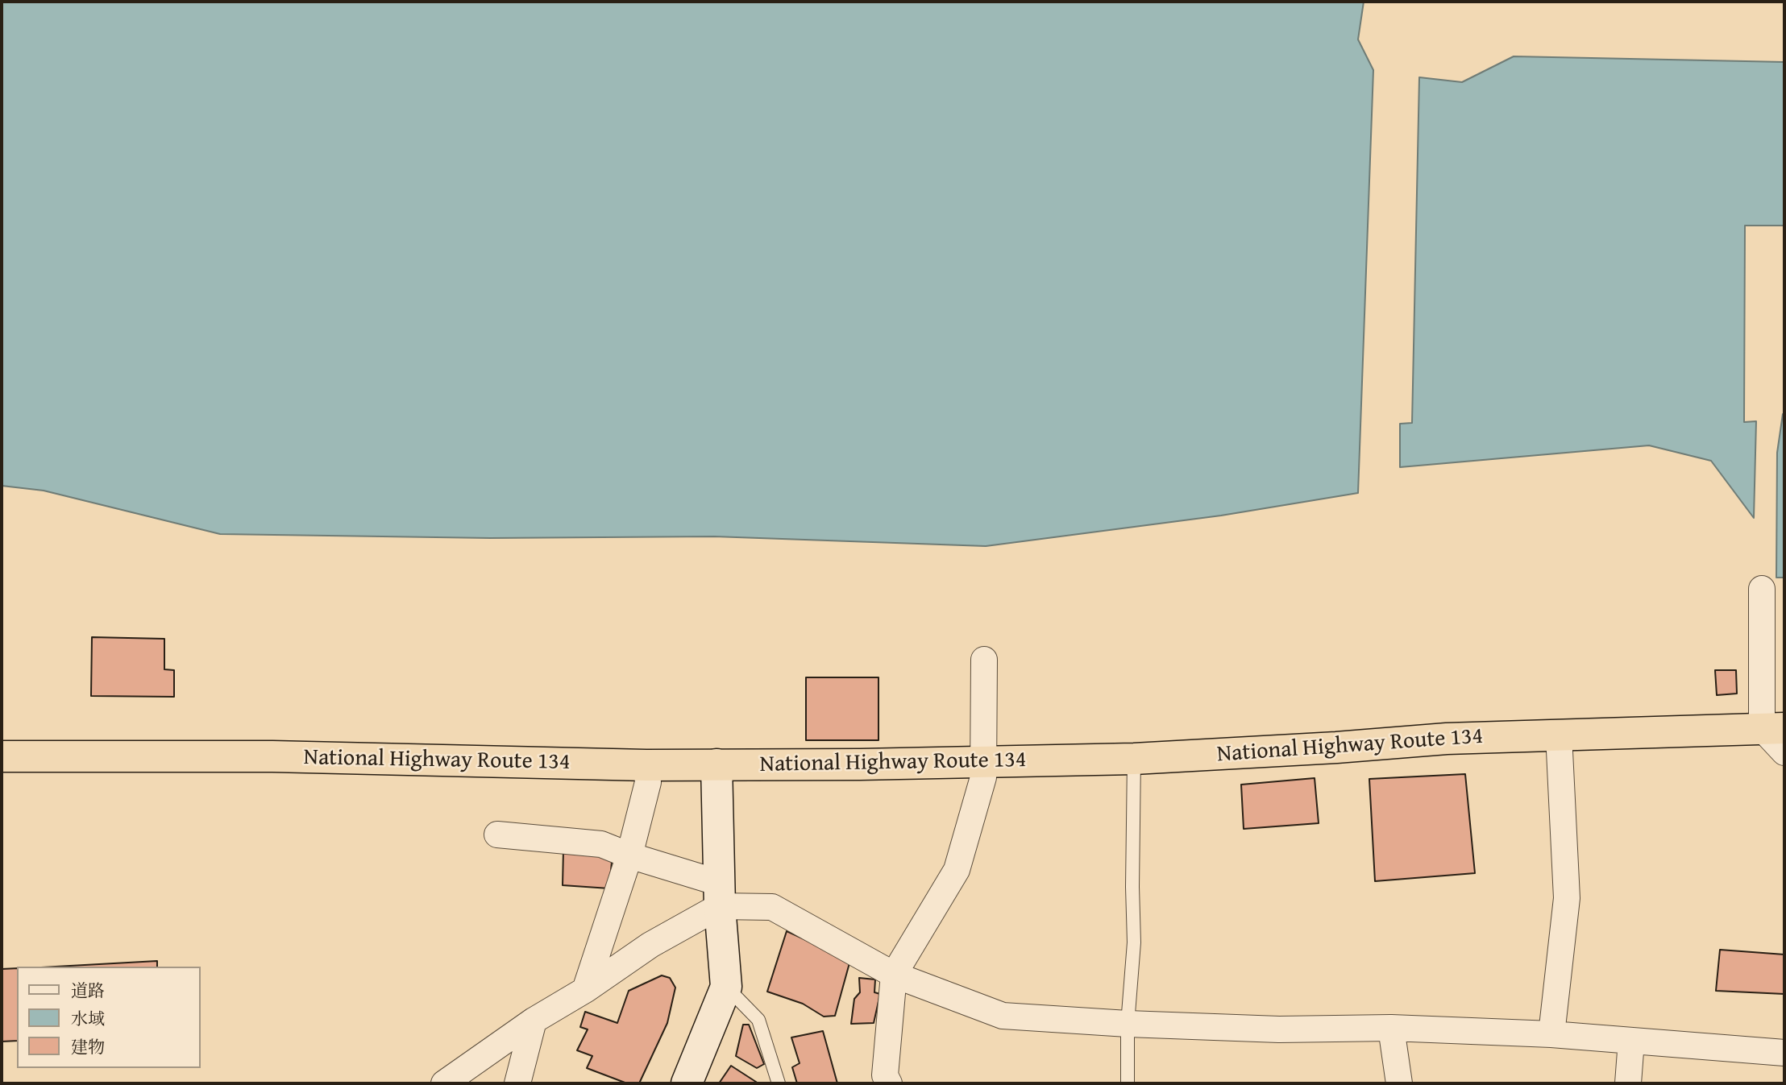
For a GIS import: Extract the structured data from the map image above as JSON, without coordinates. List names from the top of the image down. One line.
{"streets":{"highway":["National Highway Route 134"]},"legend":["道路","水域","建物"]}
